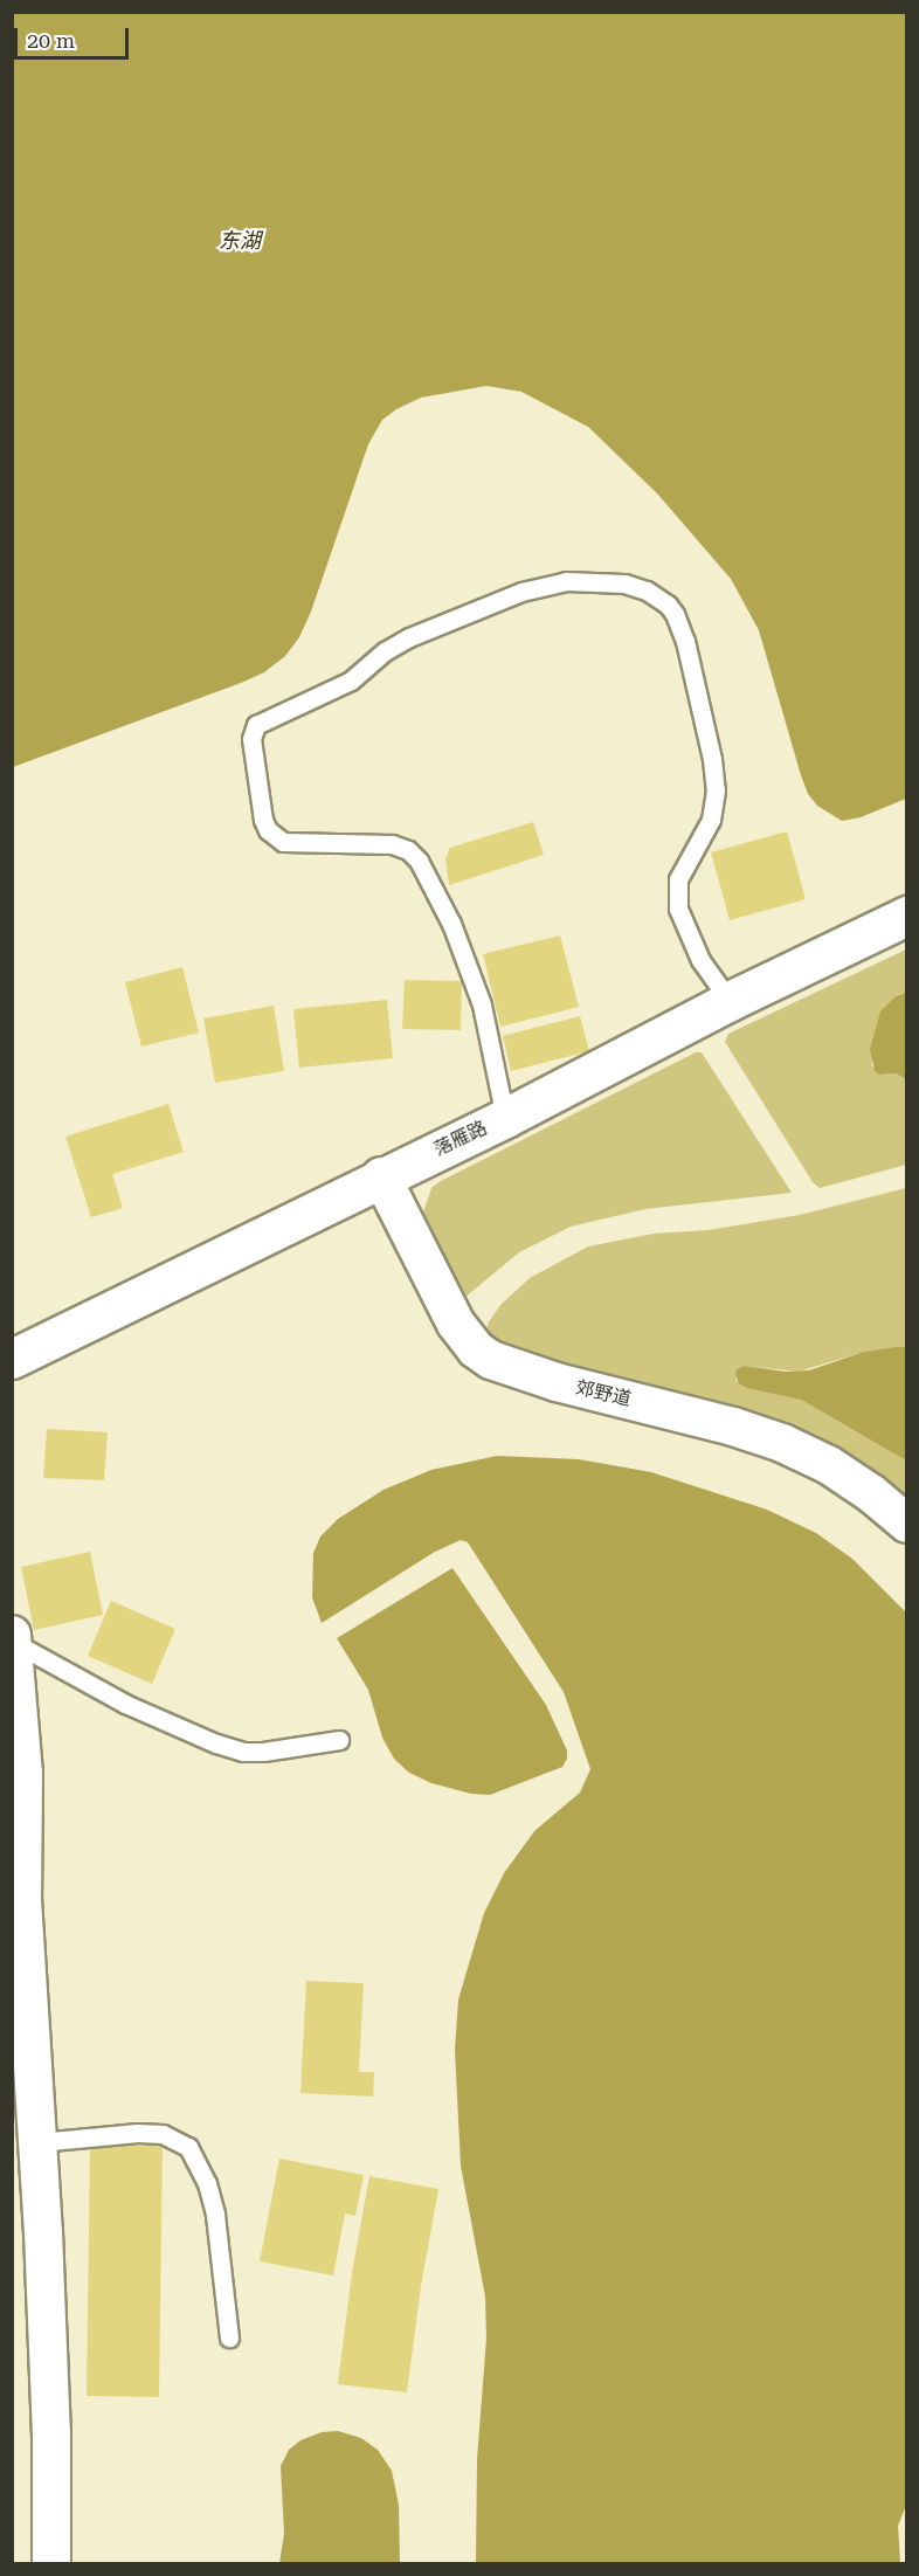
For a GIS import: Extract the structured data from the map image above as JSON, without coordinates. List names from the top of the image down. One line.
{"streets":{"street":["落雁路","郊野道"]},"crossings":[["落雁路","郊野道"]],"water":["东湖"],"scale_bar":"20 m"}
